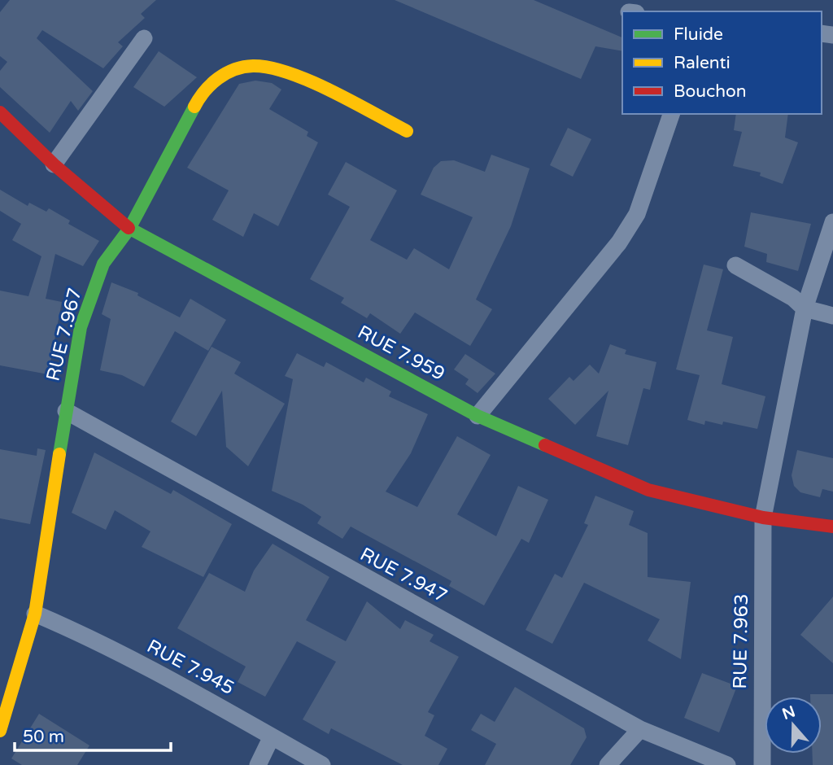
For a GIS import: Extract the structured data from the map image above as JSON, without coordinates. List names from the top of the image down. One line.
{"streets":{"street":["RUE 7.967","RUE 7.959","RUE 7.947","RUE 7.963","RUE 7.945"]},"crossings":[["RUE 7.967","RUE 7.959"],["RUE 7.967","RUE 7.947"],["RUE 7.967","RUE 7.945"],["RUE 7.959","RUE 7.963"]],"legend":["Fluide","Ralenti","Bouchon"],"scale_bar":"50 m","north":"top"}
